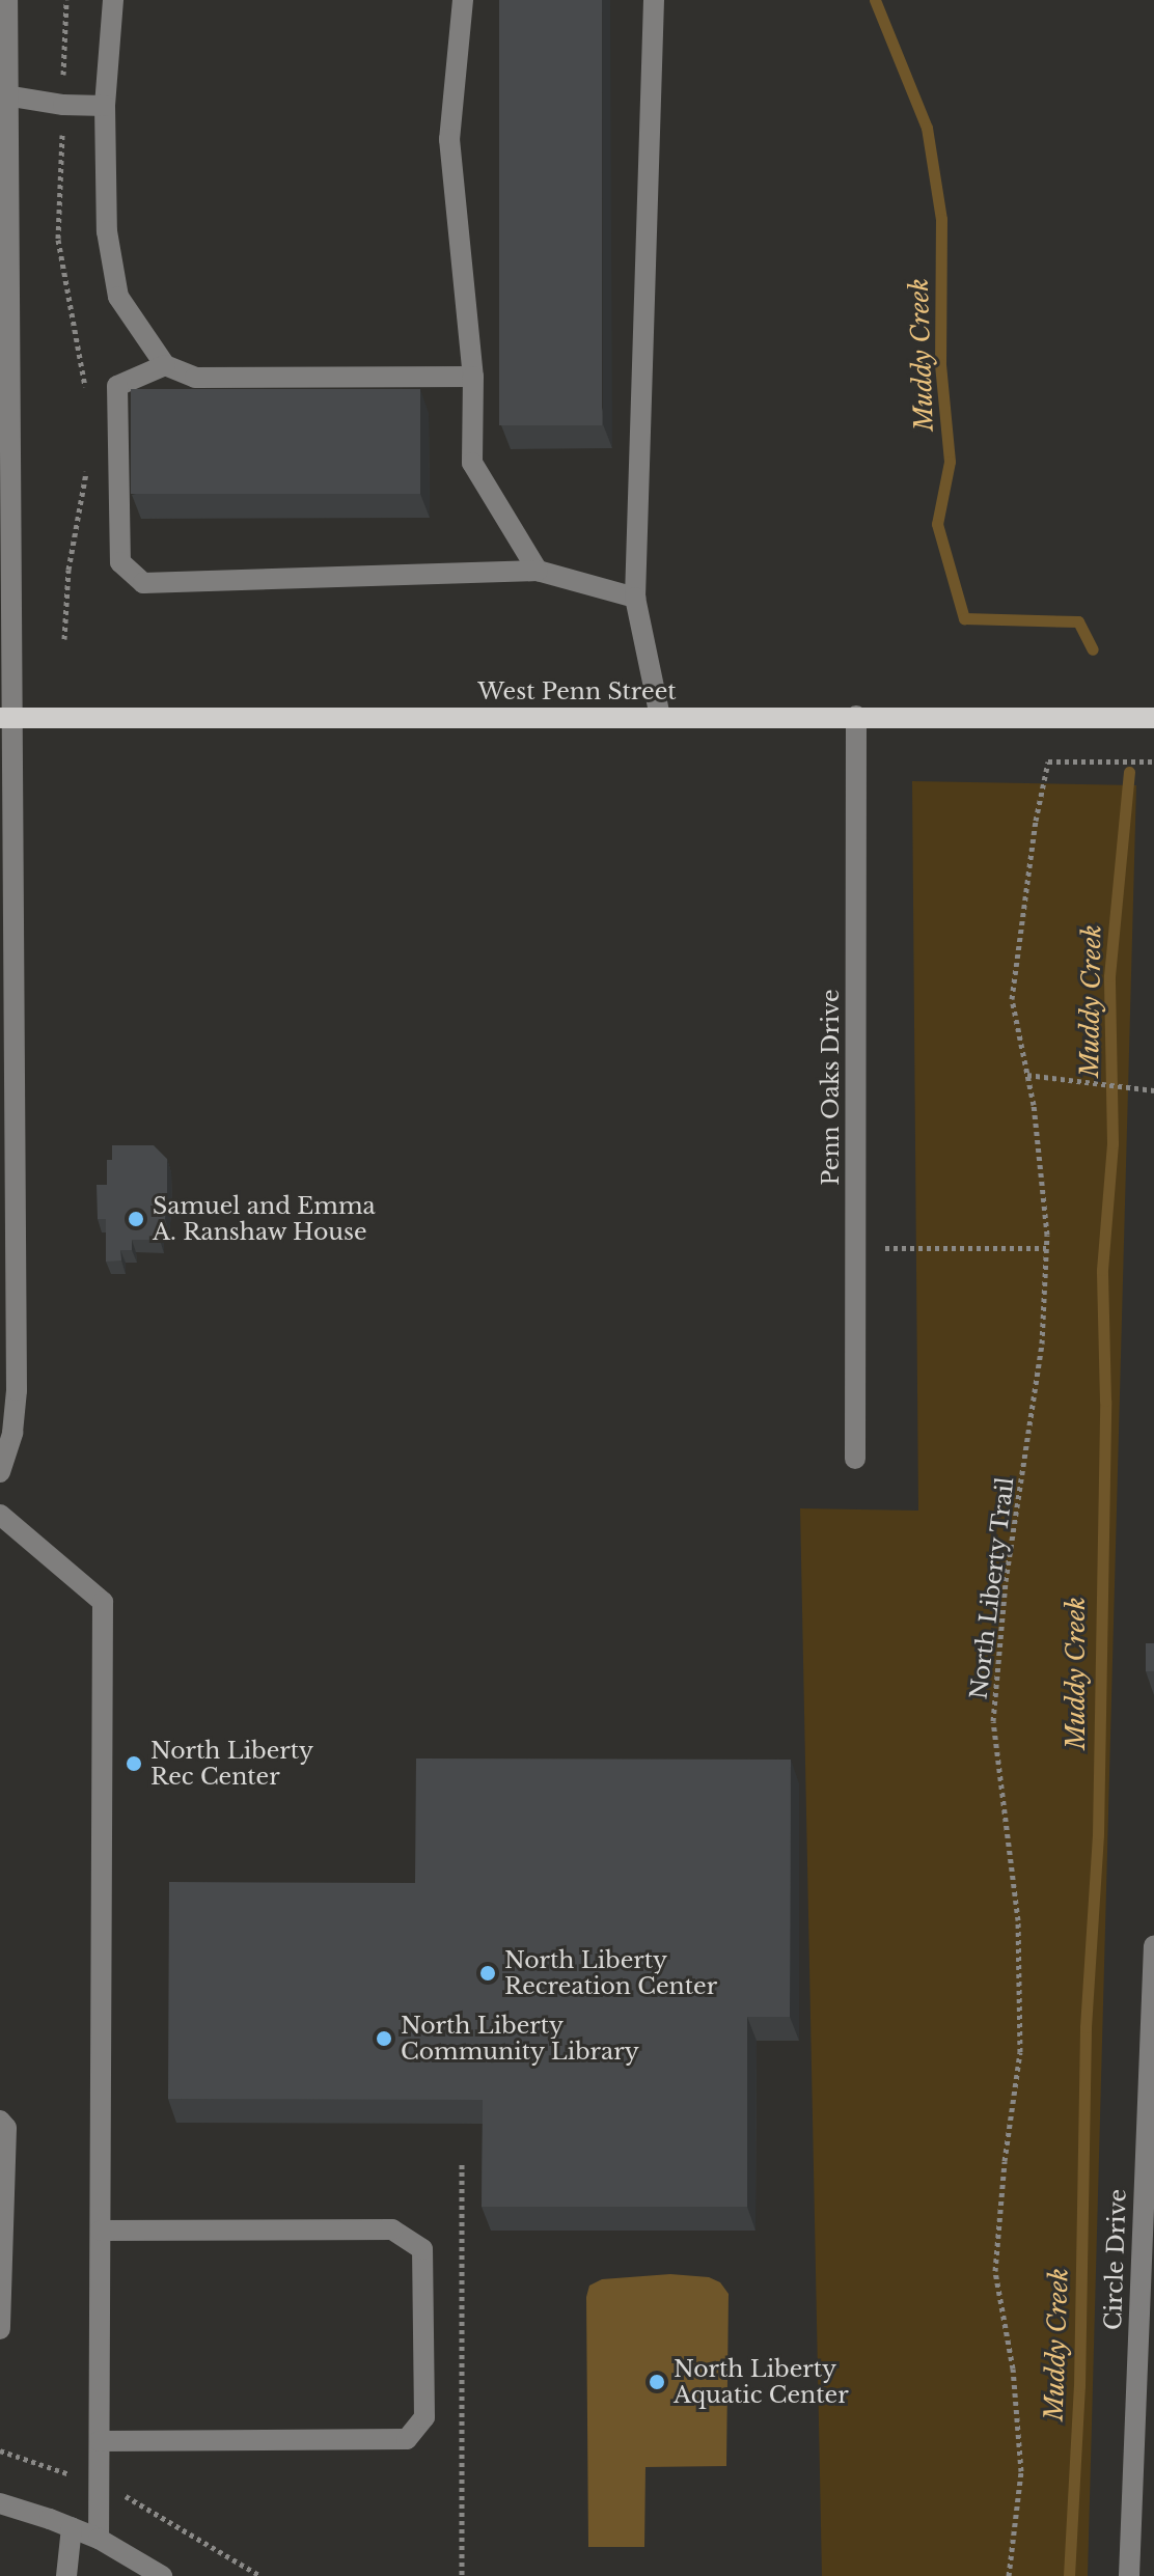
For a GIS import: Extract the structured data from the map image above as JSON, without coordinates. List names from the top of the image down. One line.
{"streets":{"main road":["West Penn Street"],"street":["Penn Oaks Drive","Circle Drive"],"path":["North Liberty Trail"]},"crossings":[["West Penn Street","Penn Oaks Drive"]],"water":["Muddy Creek"],"places":["Samuel and Emma A. Ranshaw House","North Liberty Rec Center","North Liberty Recreation Center","North Liberty Community Library","North Liberty Aquatic Center"]}
